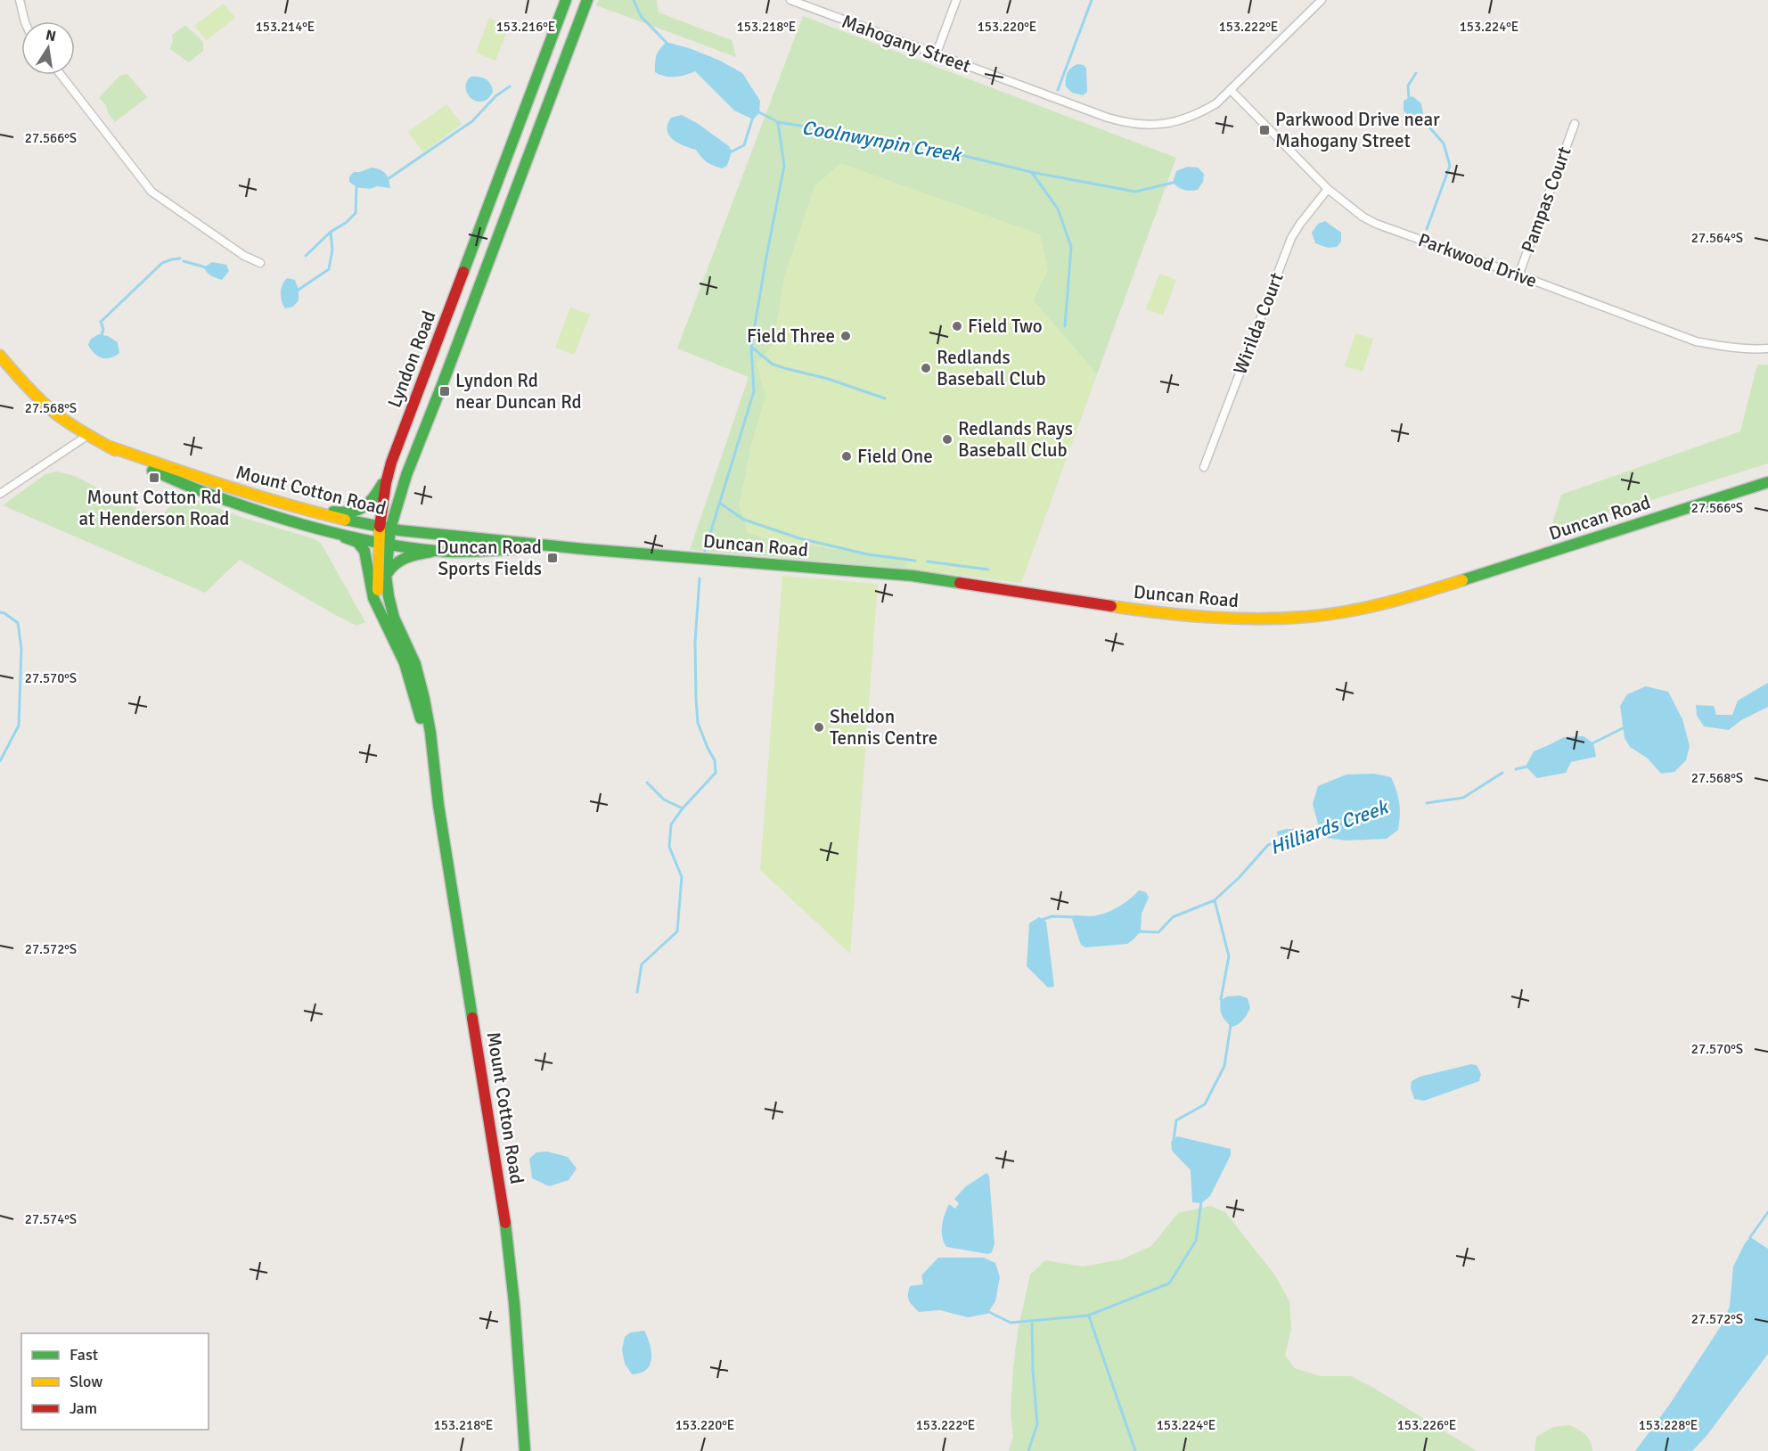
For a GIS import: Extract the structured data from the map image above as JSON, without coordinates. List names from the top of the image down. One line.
{"streets":{"main road":["Lyndon Road","Mount Cotton Road","Duncan Road"],"street":["Mahogany Street","Pampas Court","Parkwood Drive","Wirilda Court"]},"crossings":[["Mahogany Street","Parkwood Drive"],["Pampas Court","Parkwood Drive"],["Parkwood Drive","Wirilda Court"],["Lyndon Road","Mount Cotton Road"],["Lyndon Road","Duncan Road"],["Mount Cotton Road","Duncan Road"]],"water":["Coolnwynpin Creek","Hilliards Creek"],"places":{"transit":["Parkwood Drive near Mahogany Street","Lyndon Rd near Duncan Rd","Mount Cotton Rd at Henderson Road","Duncan Road Sports Fields"],"other":["Field Two","Field Three","Redlands Baseball Club","Redlands Rays Baseball Club","Field One","Sheldon Tennis Centre"]},"legend":["Fast","Slow","Jam"],"north":"top","coordinates":["153.214°E","153.216°E","153.218°E","153.220°E","153.222°E","153.224°E","27.566°S","27.564°S","27.568°S","27.570°S","27.572°S","27.574°S","153.226°E","153.228°E"]}
